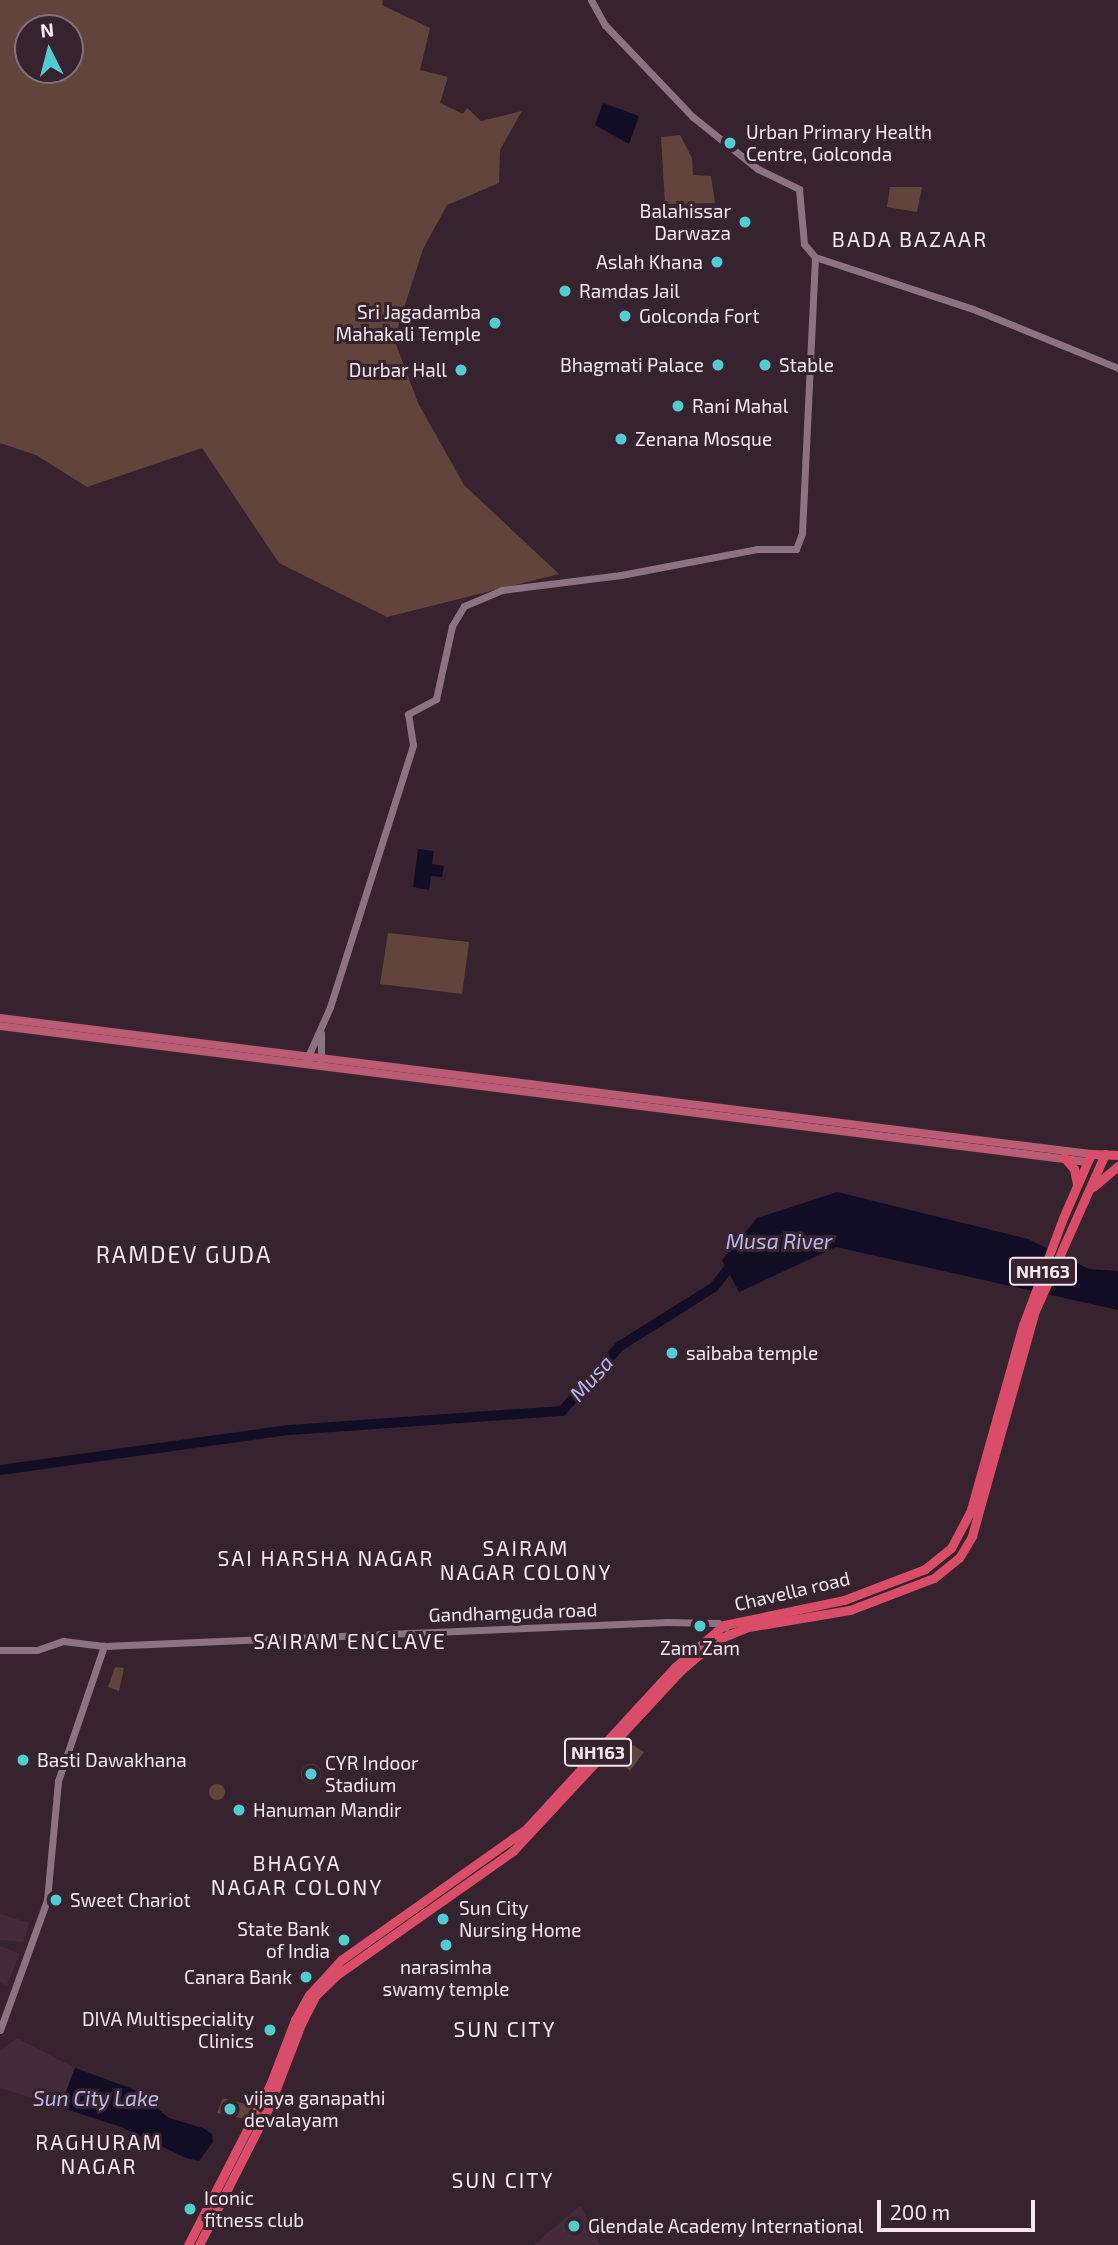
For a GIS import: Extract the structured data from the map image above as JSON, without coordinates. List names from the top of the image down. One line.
{"streets":{"highway":["NH163","Chavella road"],"street":["Gandhamguda road"]},"crossings":[["NH163","Chavella road"],["Chavella road","Gandhamguda road"]],"districts":["BADA BAZAAR","RAMDEV GUDA","SAIRAM NAGAR COLONY","SAI HARSHA NAGAR","SAIRAM ENCLAVE","BHAGYA NAGAR COLONY","SUN CITY","RAGHURAM NAGAR","SUN CITY"],"water":["Musa River","Musa","Sun City Lake"],"places":["Urban Primary Health Centre, Golconda","Balahissar Darwaza","Aslah Khana","Ramdas Jail","Golconda Fort","Sri Jagadamba Mahakali Temple","Bhagmati Palace","Stable","Durbar Hall","Rani Mahal","Zenana Mosque","saibaba temple","Zam Zam","Basti Dawakhana","CYR Indoor Stadium","Hanuman Mandir","Sweet Chariot","Sun City Nursing Home","State Bank of India","narasimha swamy temple","Canara Bank","DIVA Multispeciality Clinics","vijaya ganapathi devalayam","Iconic fitness club","Glendale Academy International"],"scale_bar":"200 m","north":"top"}
